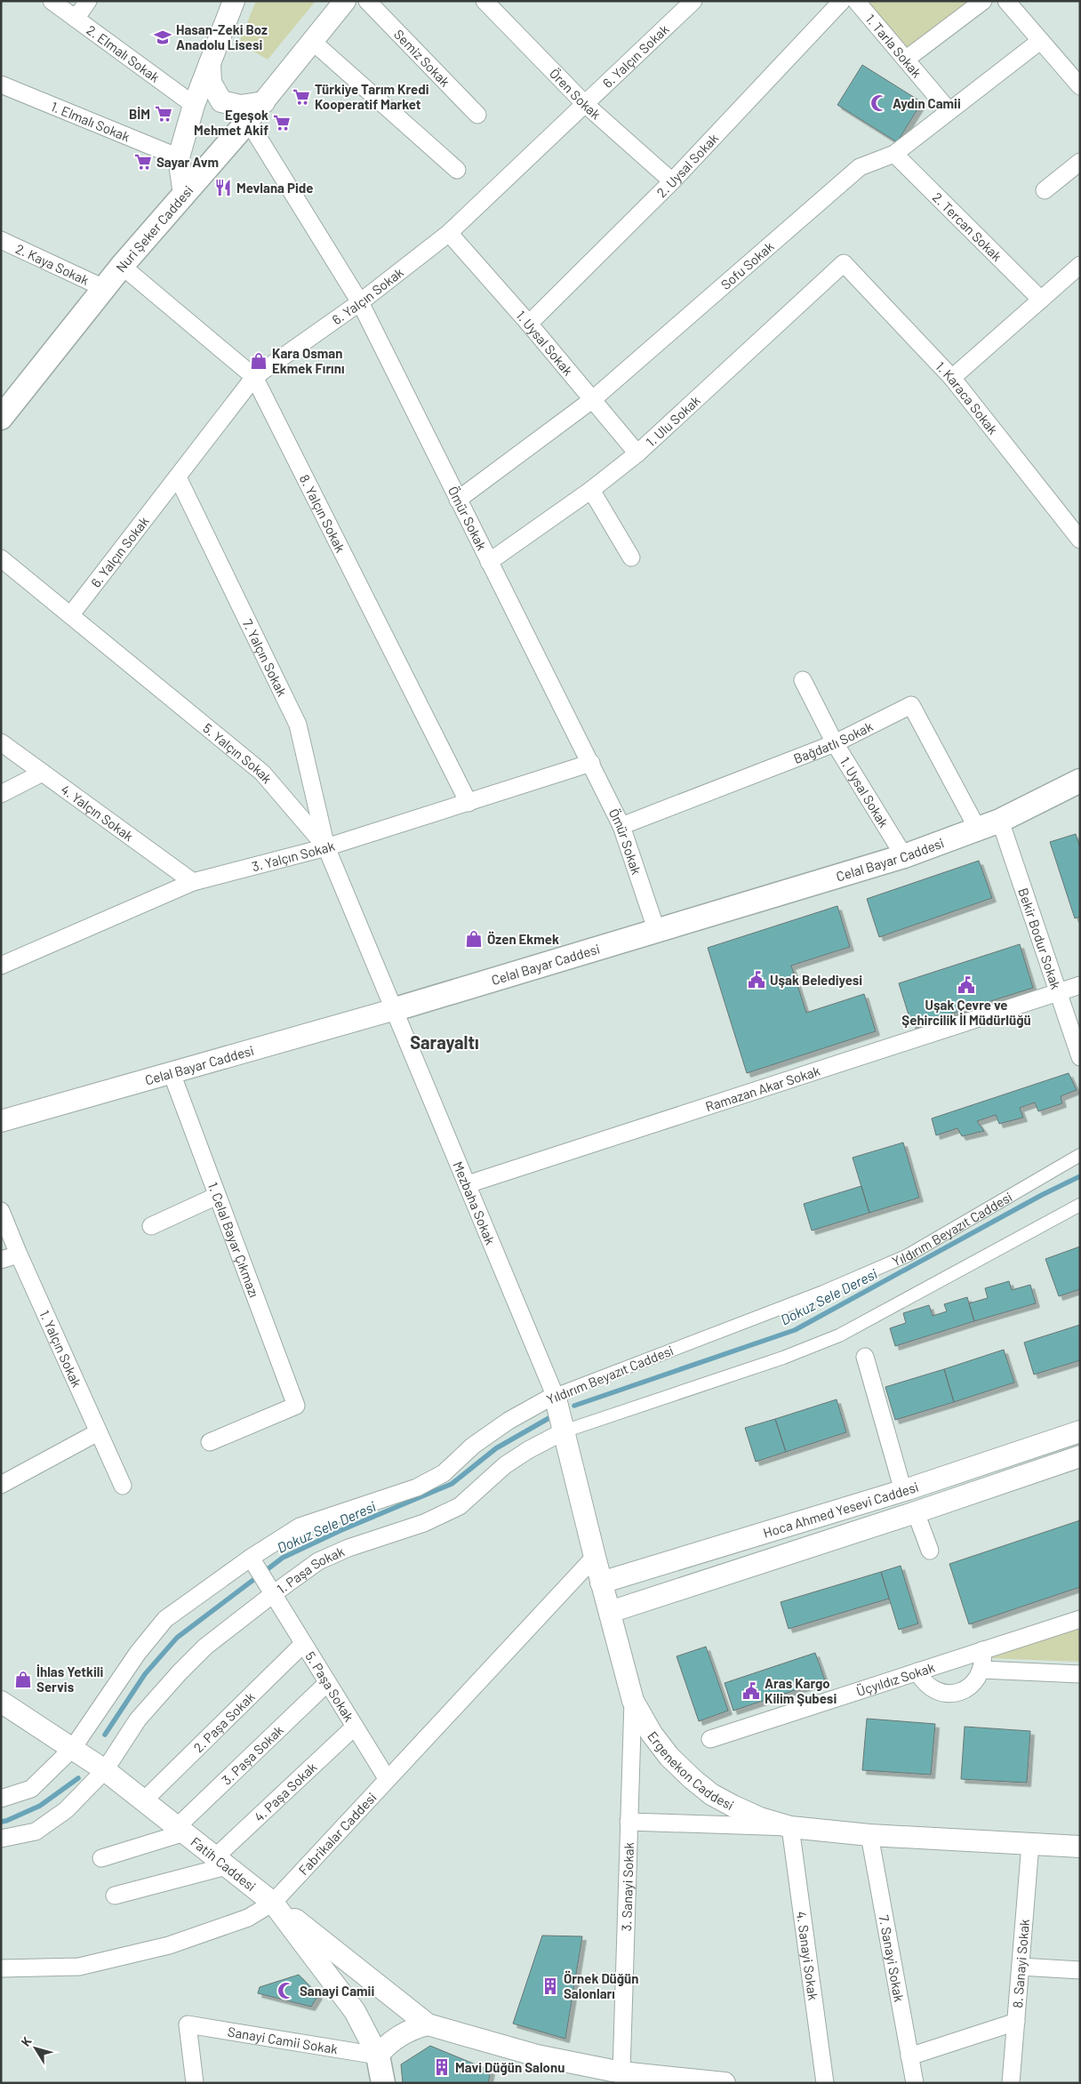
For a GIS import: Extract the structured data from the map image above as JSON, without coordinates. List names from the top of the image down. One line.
{"streets":{"main road":["Nuri Şeker Caddesi","Celal Bayar Caddesi","Fatih Caddesi"],"street":["1. Tarla Sokak","2. Elmalı Sokak","6. Yalçın Sokak","Semiz Sokak","Ören Sokak","1. Elmalı Sokak","2. Uysal Sokak","2. Tercan Sokak","2. Kaya Sokak","Sofu Sokak","1. Uysal Sokak","1. Karaca Sokak","1. Ulu Sokak","8. Yalçın Sokak","Ömür Sokak","7. Yalçın Sokak","Bağdatlı Sokak","5. Yalçın Sokak","4. Yalçın Sokak","3. Yalçın Sokak","Bekir Bodur Sokak","Ramazan Akar Sokak","Mezbaha Sokak","Yıldırım Beyazıt Caddesi","1. Celal Bayar Çıkmazı","1. Yalçın Sokak","Hoca Ahmed Yesevi Caddesi","1. Paşa Sokak","Üçyıldız Sokak","5. Paşa Sokak","2. Paşa Sokak","3. Paşa Sokak","Ergenekon Caddesi","4. Paşa Sokak","Fabrikalar Caddesi","3. Sanayi Sokak","4. Sanayi Sokak","7. Sanayi Sokak","8. Sanayi Sokak","Sanayi Camii Sokak"]},"crossings":[["1. Tarla Sokak","Sofu Sokak"],["6. Yalçın Sokak","Ören Sokak"],["6. Yalçın Sokak","1. Uysal Sokak"],["6. Yalçın Sokak","8. Yalçın Sokak"],["6. Yalçın Sokak","Ömür Sokak"],["6. Yalçın Sokak","7. Yalçın Sokak"],["6. Yalçın Sokak","5. Yalçın Sokak"],["Ören Sokak","2. Uysal Sokak"],["2. Uysal Sokak","1. Uysal Sokak"],["2. Tercan Sokak","Sofu Sokak"],["Nuri Şeker Caddesi","2. Kaya Sokak"],["Nuri Şeker Caddesi","8. Yalçın Sokak"],["Nuri Şeker Caddesi","Ömür Sokak"],["Sofu Sokak","1. Uysal Sokak"],["Sofu Sokak","Ömür Sokak"],["1. Uysal Sokak","1. Ulu Sokak"],["1. Uysal Sokak","Bağdatlı Sokak"],["1. Uysal Sokak","Celal Bayar Caddesi"],["1. Karaca Sokak","1. Ulu Sokak"],["1. Ulu Sokak","Ömür Sokak"],["8. Yalçın Sokak","3. Yalçın Sokak"],["Ömür Sokak","Bağdatlı Sokak"],["Ömür Sokak","3. Yalçın Sokak"],["Ömür Sokak","Celal Bayar Caddesi"],["7. Yalçın Sokak","5. Yalçın Sokak"],["7. Yalçın Sokak","3. Yalçın Sokak"],["Bağdatlı Sokak","Celal Bayar Caddesi"],["5. Yalçın Sokak","3. Yalçın Sokak"],["5. Yalçın Sokak","Celal Bayar Caddesi"],["5. Yalçın Sokak","Mezbaha Sokak"],["4. Yalçın Sokak","3. Yalçın Sokak"],["Celal Bayar Caddesi","Bekir Bodur Sokak"],["Celal Bayar Caddesi","Mezbaha Sokak"],["Celal Bayar Caddesi","1. Celal Bayar Çıkmazı"],["Bekir Bodur Sokak","Ramazan Akar Sokak"],["Ramazan Akar Sokak","Mezbaha Sokak"],["Mezbaha Sokak","Yıldırım Beyazıt Caddesi"],["Mezbaha Sokak","Ergenekon Caddesi"],["Yıldırım Beyazıt Caddesi","5. Paşa Sokak"],["Yıldırım Beyazıt Caddesi","Ergenekon Caddesi"],["Yıldırım Beyazıt Caddesi","Fatih Caddesi"],["Hoca Ahmed Yesevi Caddesi","Ergenekon Caddesi"],["1. Paşa Sokak","5. Paşa Sokak"],["1. Paşa Sokak","Ergenekon Caddesi"],["1. Paşa Sokak","Fatih Caddesi"],["5. Paşa Sokak","2. Paşa Sokak"],["5. Paşa Sokak","3. Paşa Sokak"],["5. Paşa Sokak","4. Paşa Sokak"],["5. Paşa Sokak","Fabrikalar Caddesi"],["2. Paşa Sokak","Fatih Caddesi"],["3. Paşa Sokak","Fatih Caddesi"],["Ergenekon Caddesi","Fabrikalar Caddesi"],["Ergenekon Caddesi","3. Sanayi Sokak"],["Ergenekon Caddesi","4. Sanayi Sokak"],["Ergenekon Caddesi","7. Sanayi Sokak"],["Ergenekon Caddesi","8. Sanayi Sokak"],["4. Paşa Sokak","Fatih Caddesi"],["Fabrikalar Caddesi","Fatih Caddesi"],["Fatih Caddesi","Sanayi Camii Sokak"]],"districts":["Sarayaltı"],"water":["Dokuz Sele Deresi"],"places":{"school or university":["Hasan-Zeki Boz Anadolu Lisesi"],"supermarket":["Türkiye Tarım Kredi Kooperatif Market","BİM","Egeşok Mehmet Akif","Sayar Avm"],"mosque":["Aydın Camii","Sanayi Camii"],"restaurant":["Mevlana Pide"],"shop":["Kara Osman Ekmek Fırını","Özen Ekmek","İhlas Yetkili Servis"],"public building":["Uşak Belediyesi","Uşak Çevre ve Şehircilik İl Müdürlüğü","Aras Kargo Kilim Şubesi"],"building":["Örnek Düğün Salonları","Mavi Düğün Salonu"]},"north":"top left"}
